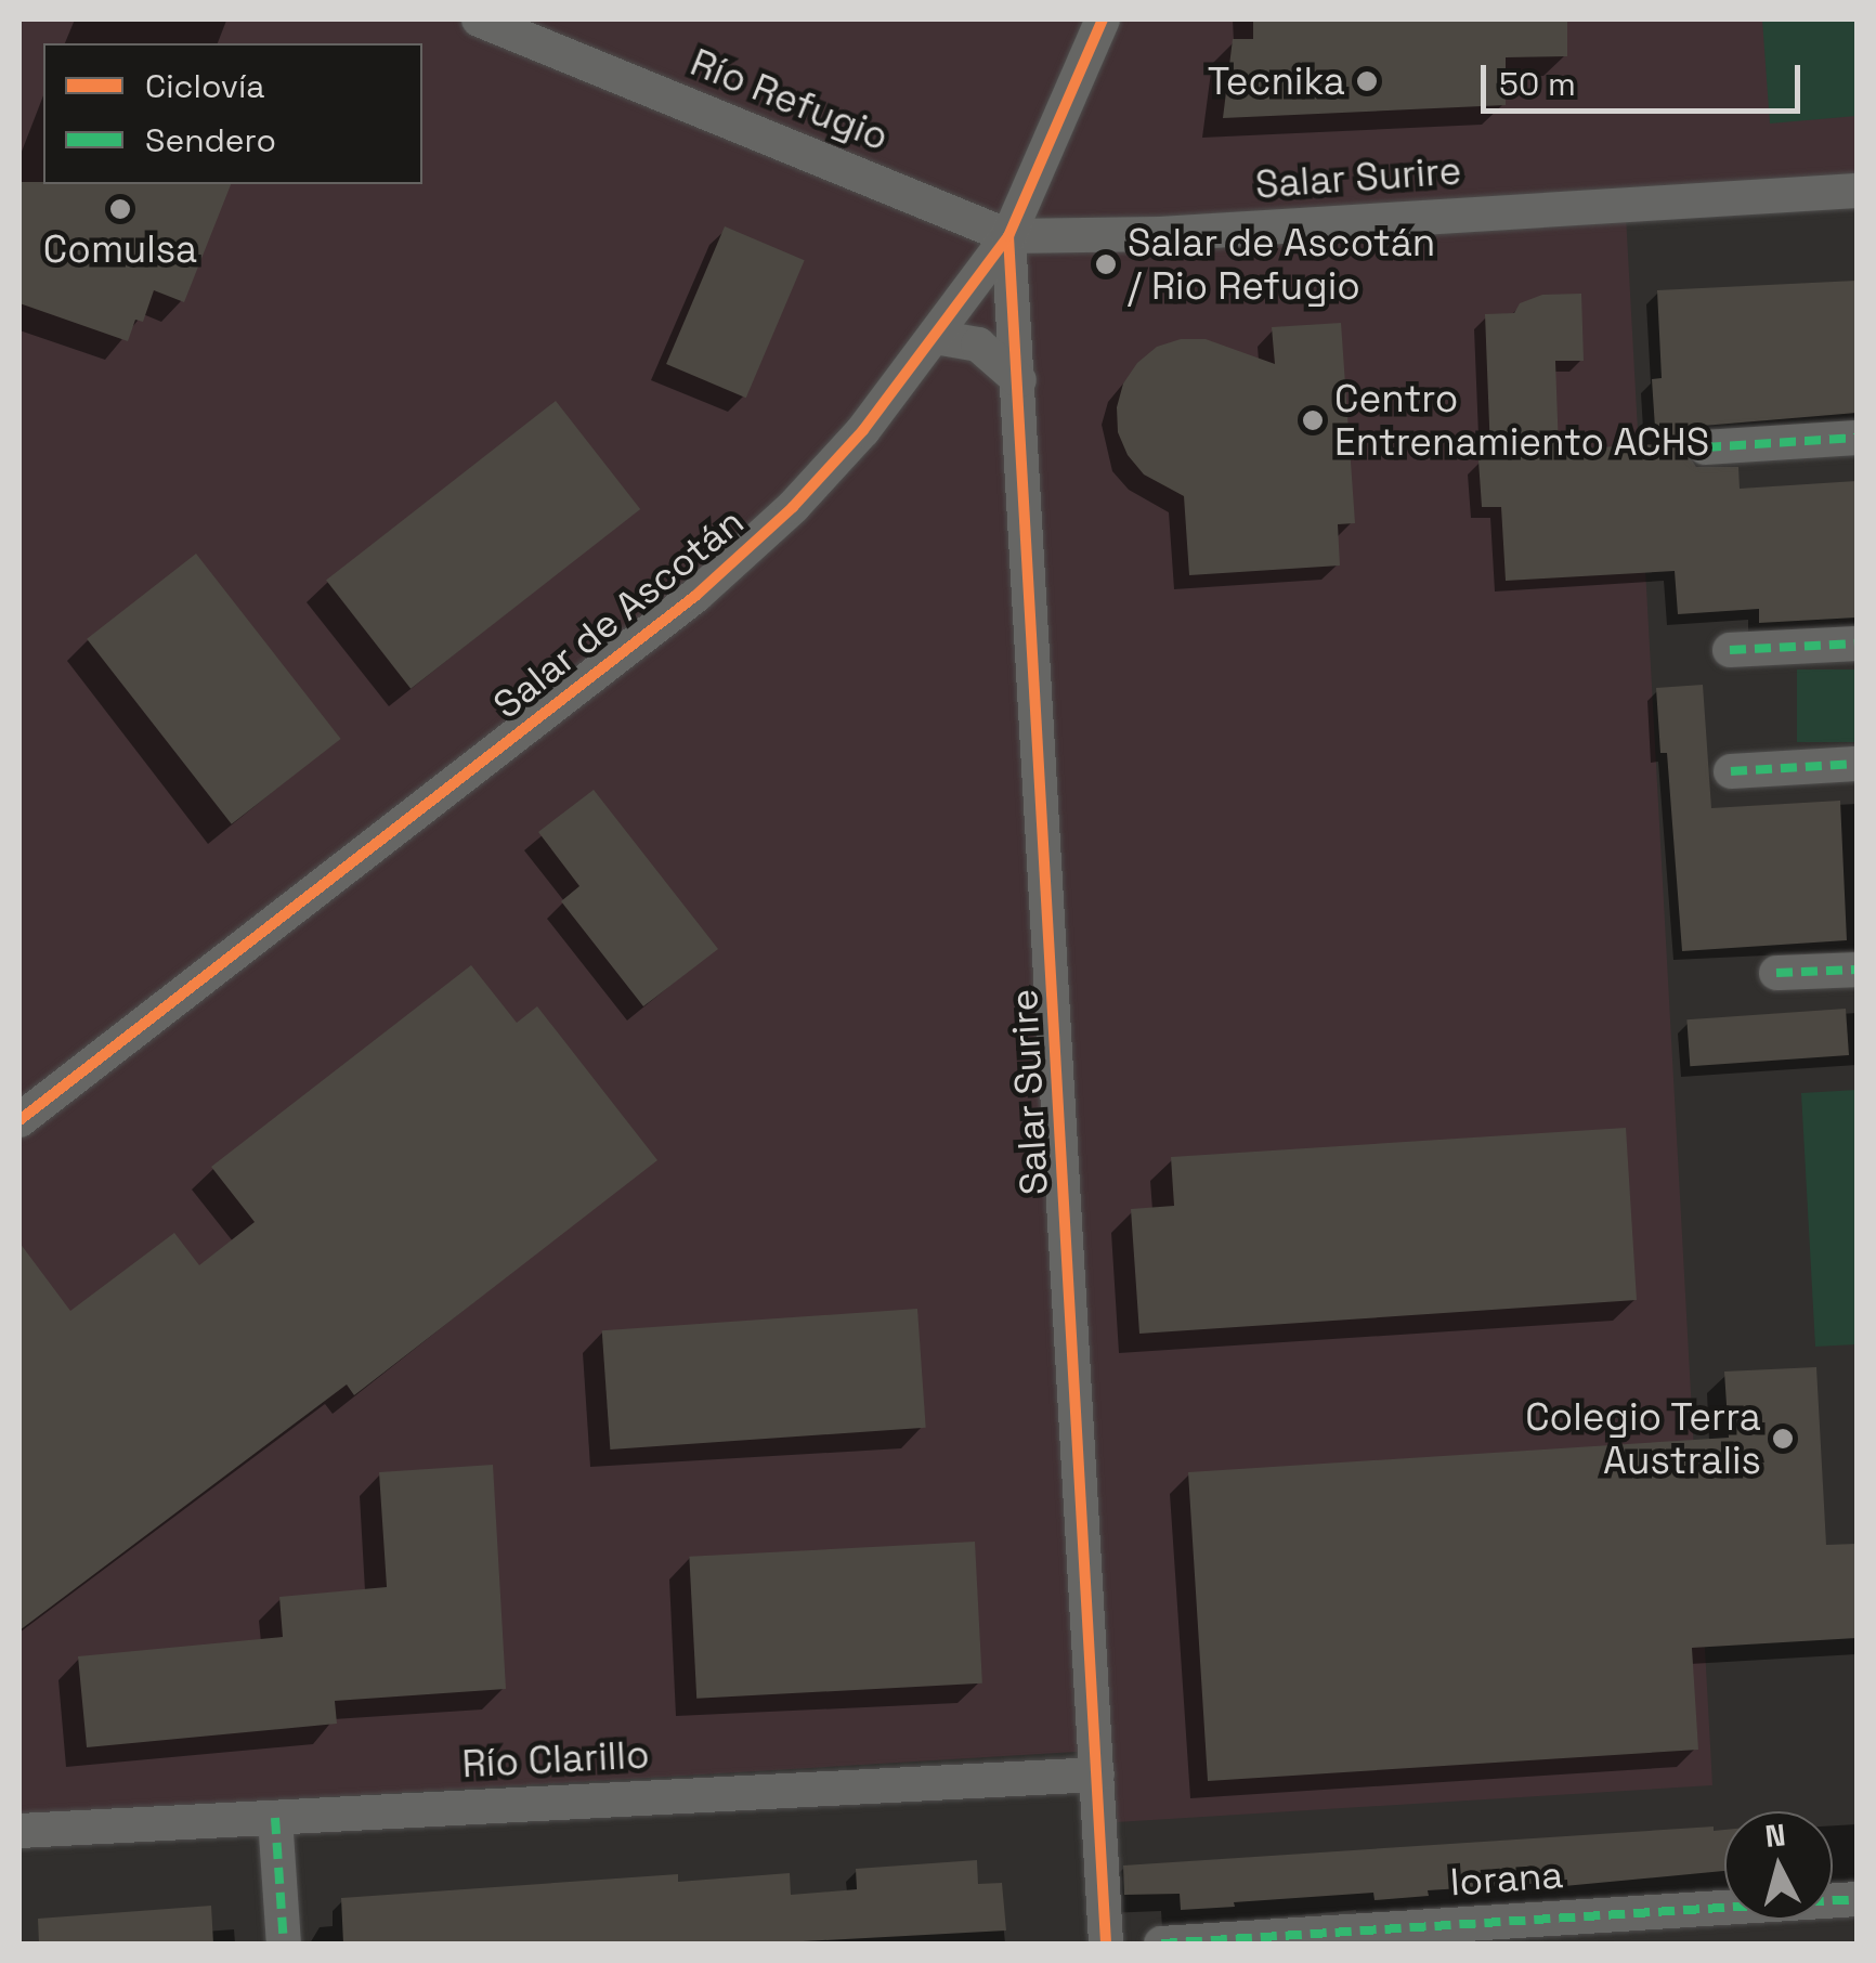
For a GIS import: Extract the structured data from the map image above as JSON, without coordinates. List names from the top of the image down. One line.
{"streets":{"street":["Río Refugio","Salar Surire","Salar de Ascotán","Río Clarillo","Iorana"]},"crossings":[["Río Refugio","Salar Surire"],["Río Refugio","Salar de Ascotán"],["Salar Surire","Salar de Ascotán"],["Salar Surire","Río Clarillo"]],"places":["Tecnika","Comulsa","Salar de Ascotán / Rio Refugio","Centro Entrenamiento ACHS","Colegio Terra Australis"],"legend":["Ciclovía","Sendero"],"scale_bar":"50 m","north":"top"}
